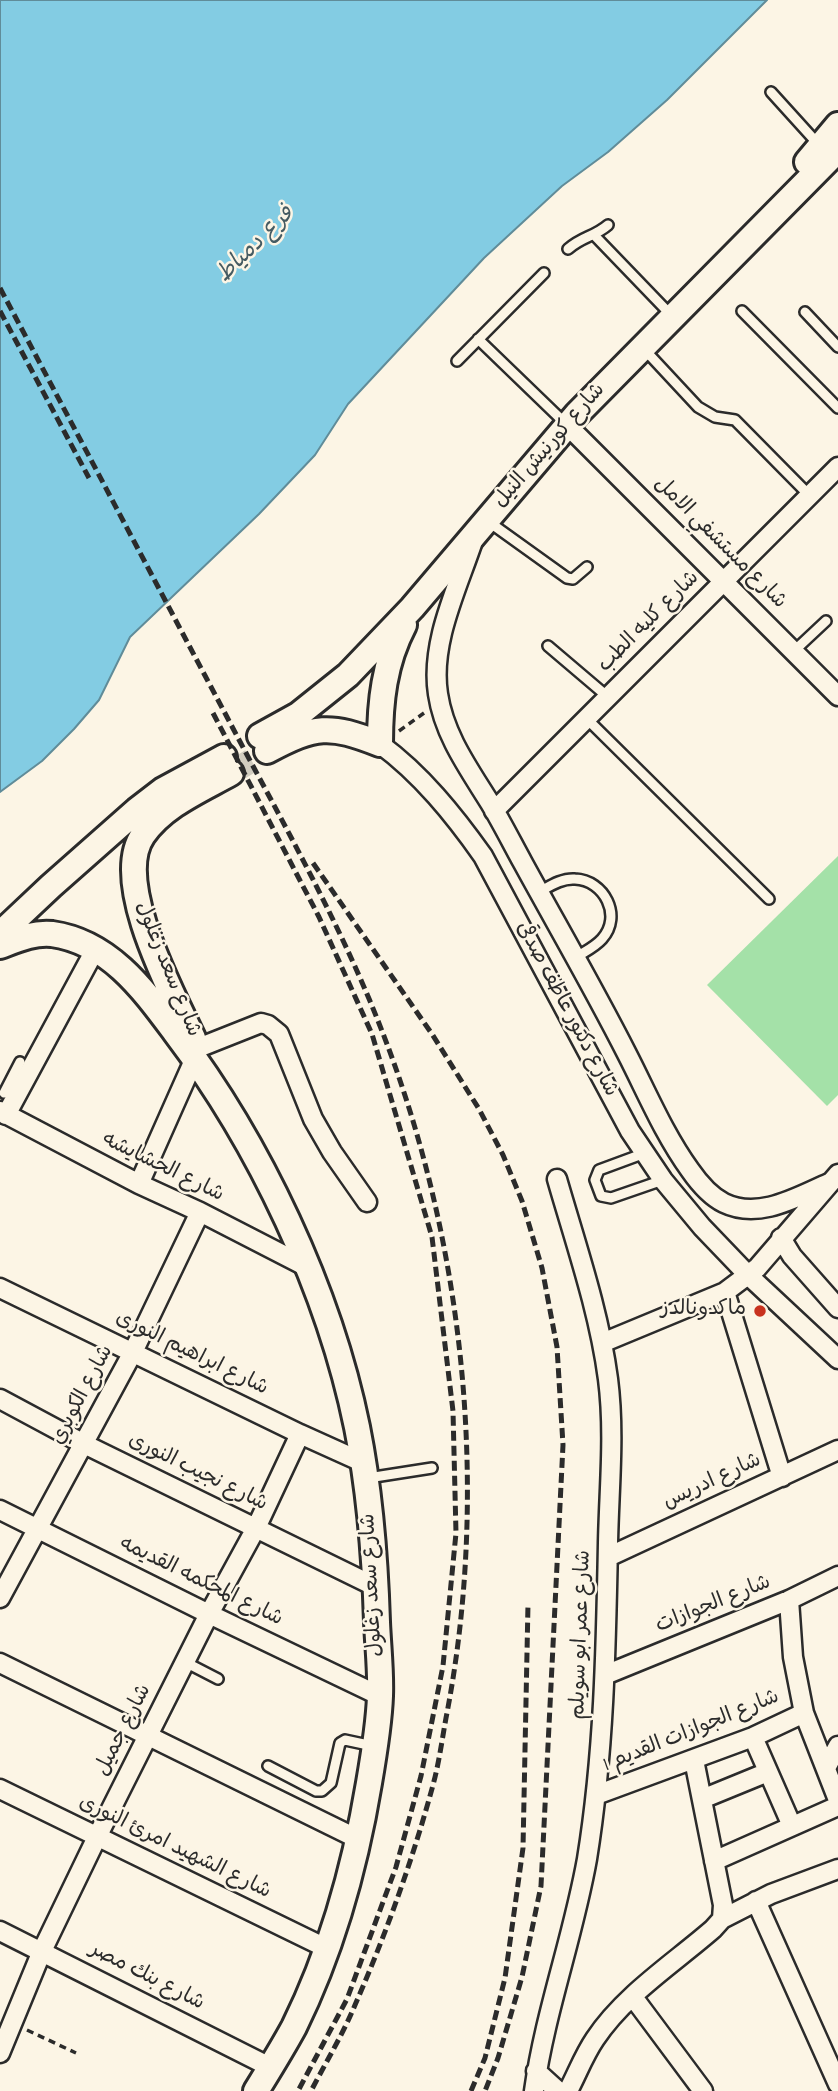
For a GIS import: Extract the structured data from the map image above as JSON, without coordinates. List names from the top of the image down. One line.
{"streets":{"main road":["شارع كورنيش النيل","شارع سعد زغلول","شارع دكتور عاطف صدقى"],"street":["شارع مستشفي الامل","شارع كليه الطب","شارع الحشايشه","شارع ابراهيم النورى","شارع الكوبري","شارع نجيب النورى","شارع ادريس","شارع المحكمه القديمه","شارع الجوازات","شارع عمر ابو سويلم","شارع جميل","شارع الجوازات القديم 1","شارع الشهيد امرئ النورى","شارع بنك مصر"]},"crossings":[["شارع كورنيش النيل","شارع مستشفي الامل"],["شارع كورنيش النيل","شارع دكتور عاطف صدقى"],["شارع مستشفي الامل","شارع كليه الطب"],["شارع كليه الطب","شارع دكتور عاطف صدقى"],["شارع سعد زغلول","شارع الحشايشه"],["شارع سعد زغلول","شارع ابراهيم النورى"],["شارع سعد زغلول","شارع نجيب النورى"],["شارع سعد زغلول","شارع المحكمه القديمه"],["شارع سعد زغلول","شارع الشهيد امرئ النورى"],["شارع سعد زغلول","شارع بنك مصر"],["شارع الحشايشه","شارع الكوبري"],["شارع ابراهيم النورى","شارع الكوبري"],["شارع ابراهيم النورى","شارع جميل"],["شارع الكوبري","شارع نجيب النورى"],["شارع الكوبري","شارع المحكمه القديمه"],["شارع نجيب النورى","شارع جميل"],["شارع ادريس","شارع عمر ابو سويلم"],["شارع المحكمه القديمه","شارع جميل"],["شارع الجوازات","شارع عمر ابو سويلم"],["شارع عمر ابو سويلم","شارع الجوازات القديم 1"],["شارع جميل","شارع الشهيد امرئ النورى"],["شارع جميل","شارع بنك مصر"]],"water":["فرع دمياط"],"places":["ماكدونالدز"]}
